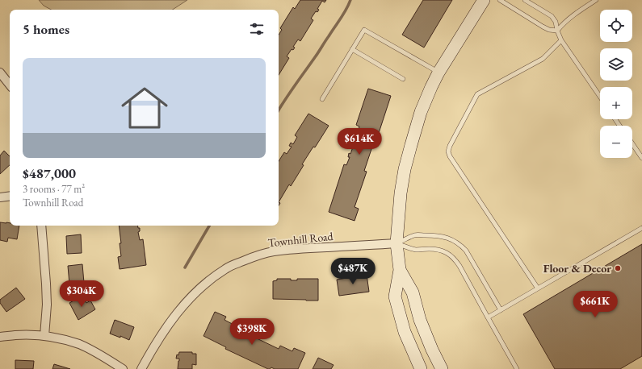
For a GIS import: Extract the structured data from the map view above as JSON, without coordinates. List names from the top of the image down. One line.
{"streets":{"street":["Townhill Road"]},"places":["Floor & Decor"],"page":{"map_buttons":["+","−"],"heading":"5 homes","list":[{"name":"$487,000","note":"3 rooms · 77 m² · Townhill Road"}],"price":["$614K","$487K","$304K","$661K","$398K"]}}
